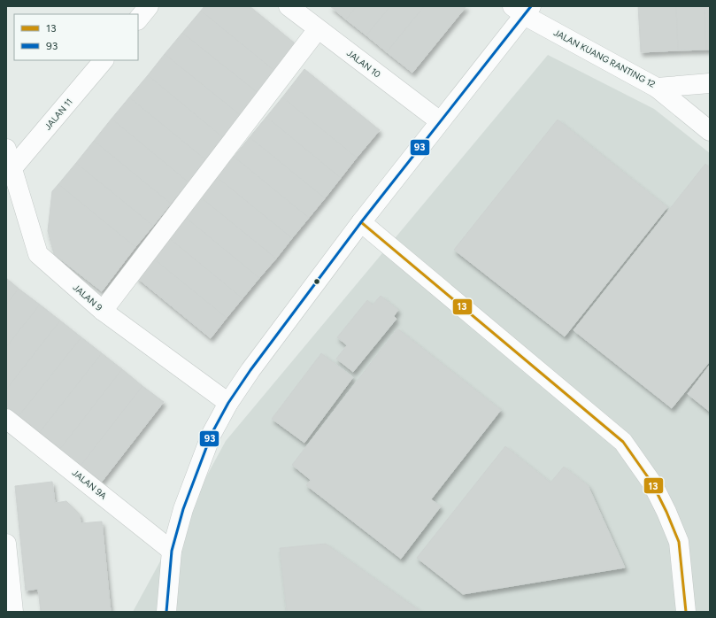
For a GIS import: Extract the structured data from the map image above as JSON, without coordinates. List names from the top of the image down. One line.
{"streets":{"street":["JALAN KUANG RANTING 12","JALAN 10","JALAN 11","JALAN 9","JALAN 9A"]},"crossings":[["JALAN 11","JALAN 9"]],"lines":["transit line 93","transit line 13"],"legend":["13","93"]}
